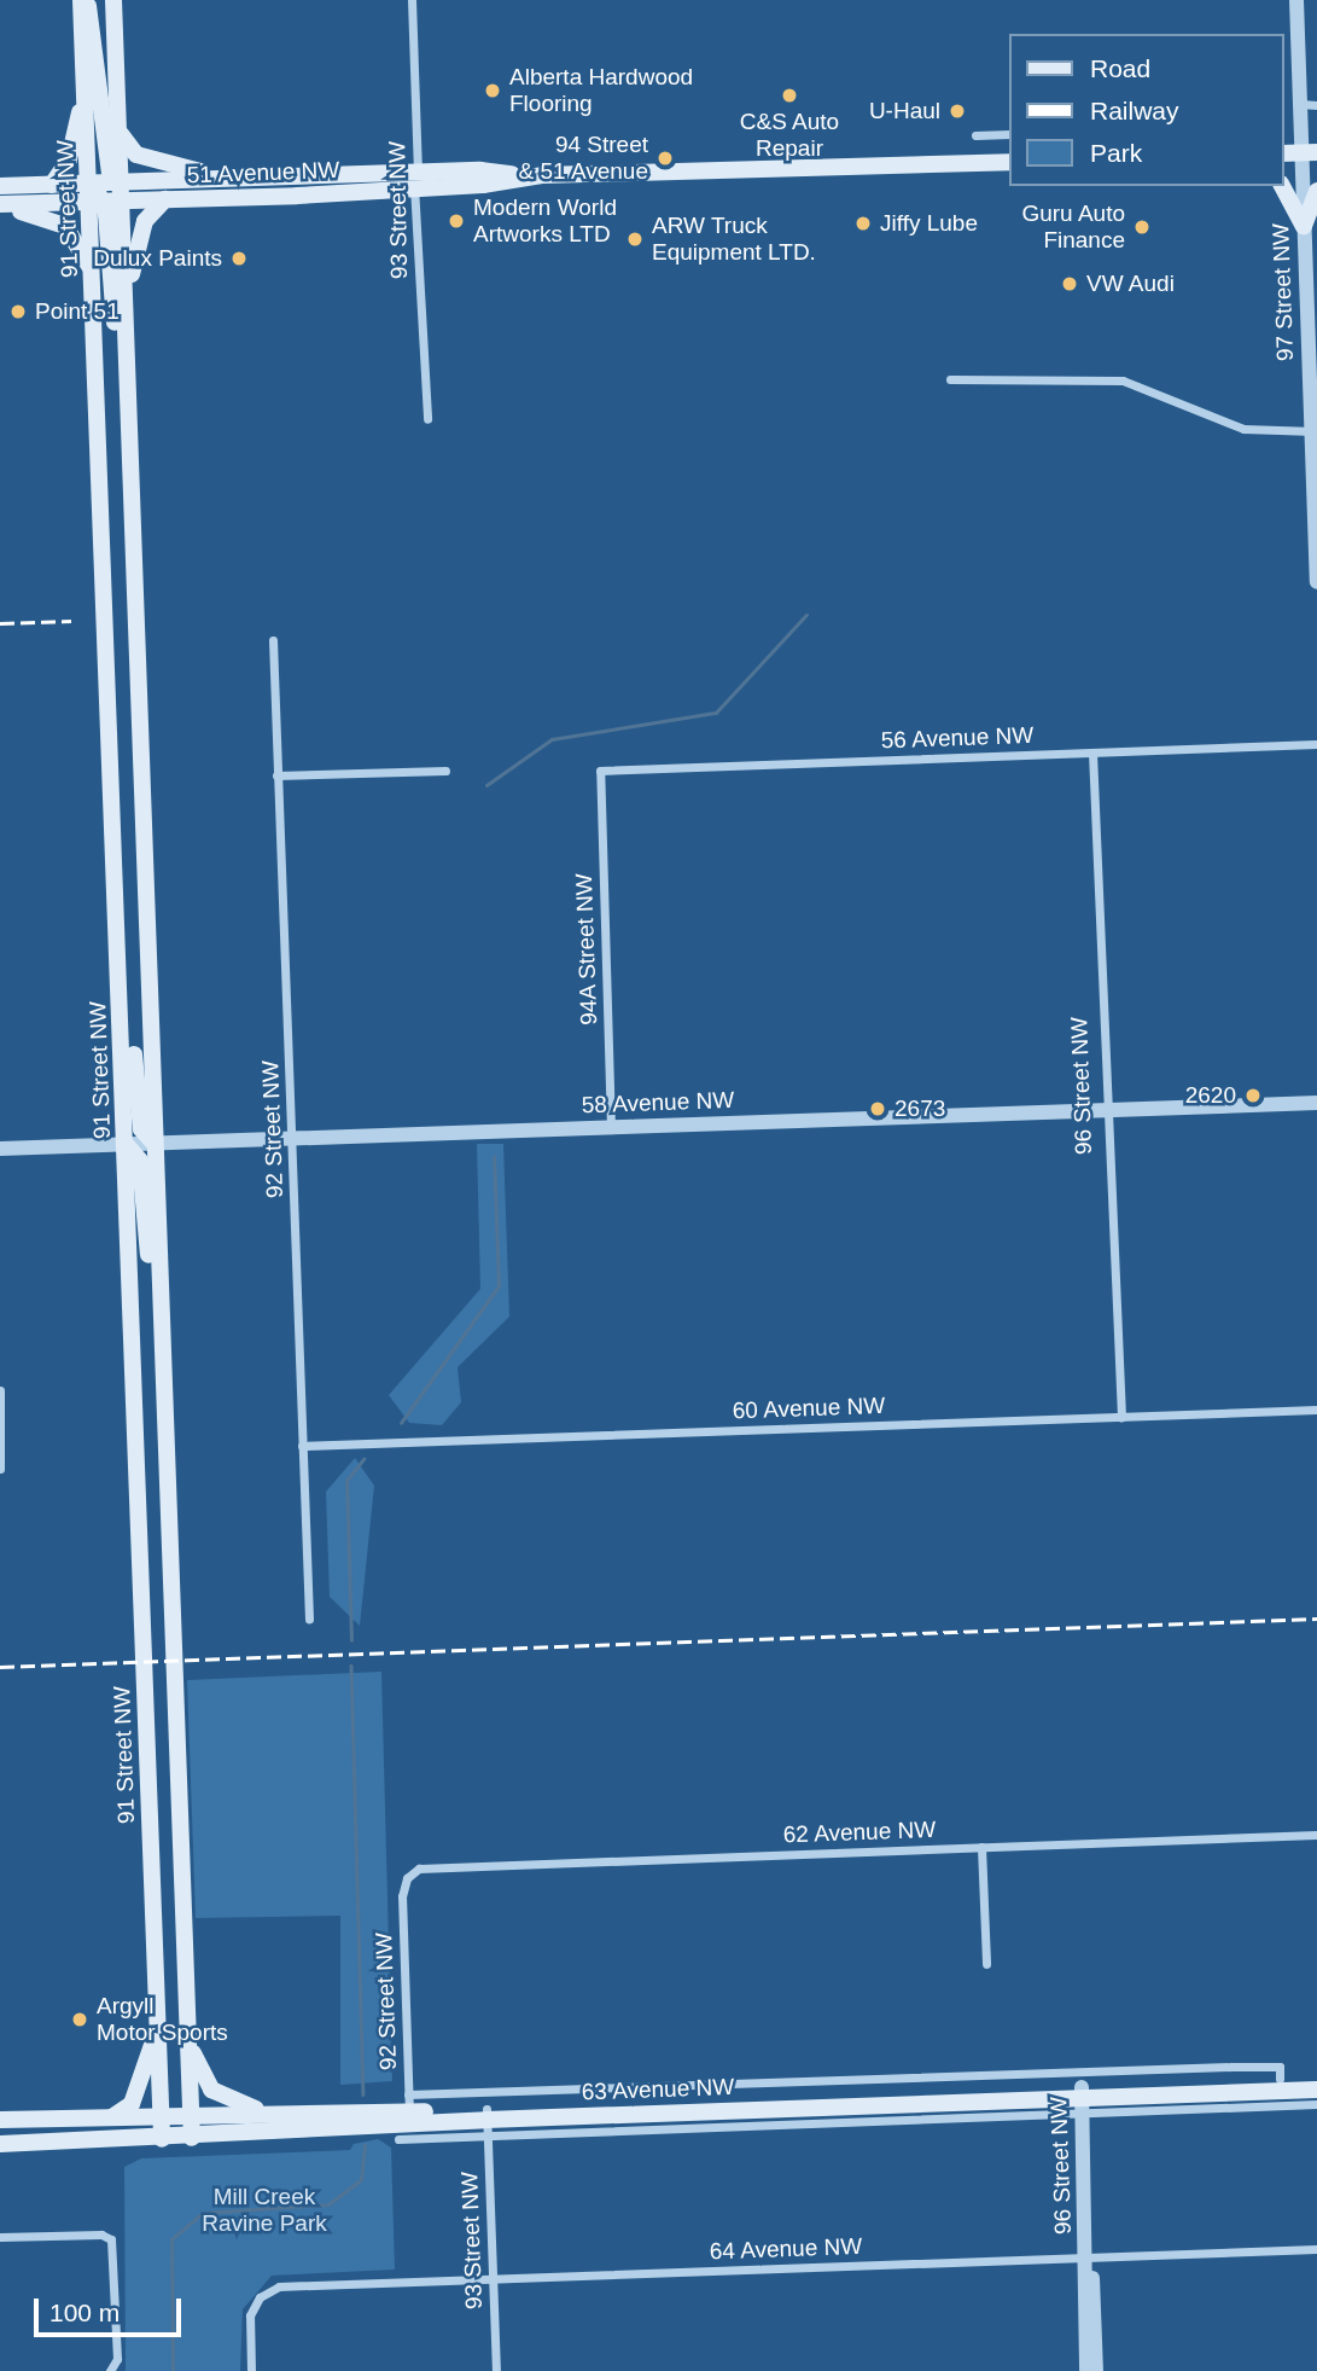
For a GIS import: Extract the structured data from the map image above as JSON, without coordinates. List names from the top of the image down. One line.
{"streets":{"main road":["51 Avenue NW","91 Street NW","63 Avenue NW"],"street":["93 Street NW","97 Street NW","56 Avenue NW","94A Street NW","96 Street NW","58 Avenue NW","92 Street NW","60 Avenue NW","62 Avenue NW","64 Avenue NW"]},"crossings":[["51 Avenue NW","91 Street NW"],["51 Avenue NW","93 Street NW"],["91 Street NW","58 Avenue NW"],["91 Street NW","63 Avenue NW"],["93 Street NW","63 Avenue NW"],["93 Street NW","64 Avenue NW"],["56 Avenue NW","94A Street NW"],["56 Avenue NW","96 Street NW"],["94A Street NW","58 Avenue NW"],["96 Street NW","58 Avenue NW"],["96 Street NW","60 Avenue NW"],["96 Street NW","63 Avenue NW"],["96 Street NW","64 Avenue NW"],["58 Avenue NW","92 Street NW"],["92 Street NW","60 Avenue NW"],["92 Street NW","62 Avenue NW"],["92 Street NW","63 Avenue NW"]],"parks":["Mill Creek Ravine Park"],"places":["Alberta Hardwood Flooring","C&S Auto Repair","U-Haul","94 Street & 51 Avenue","Modern World Artworks LTD","Jiffy Lube","Guru Auto Finance","ARW Truck Equipment LTD.","Dulux Paints","VW Audi","Point 51","2620","2673","Argyll Motor Sports"],"legend":["Road","Railway","Park"],"scale_bar":"100 m"}
